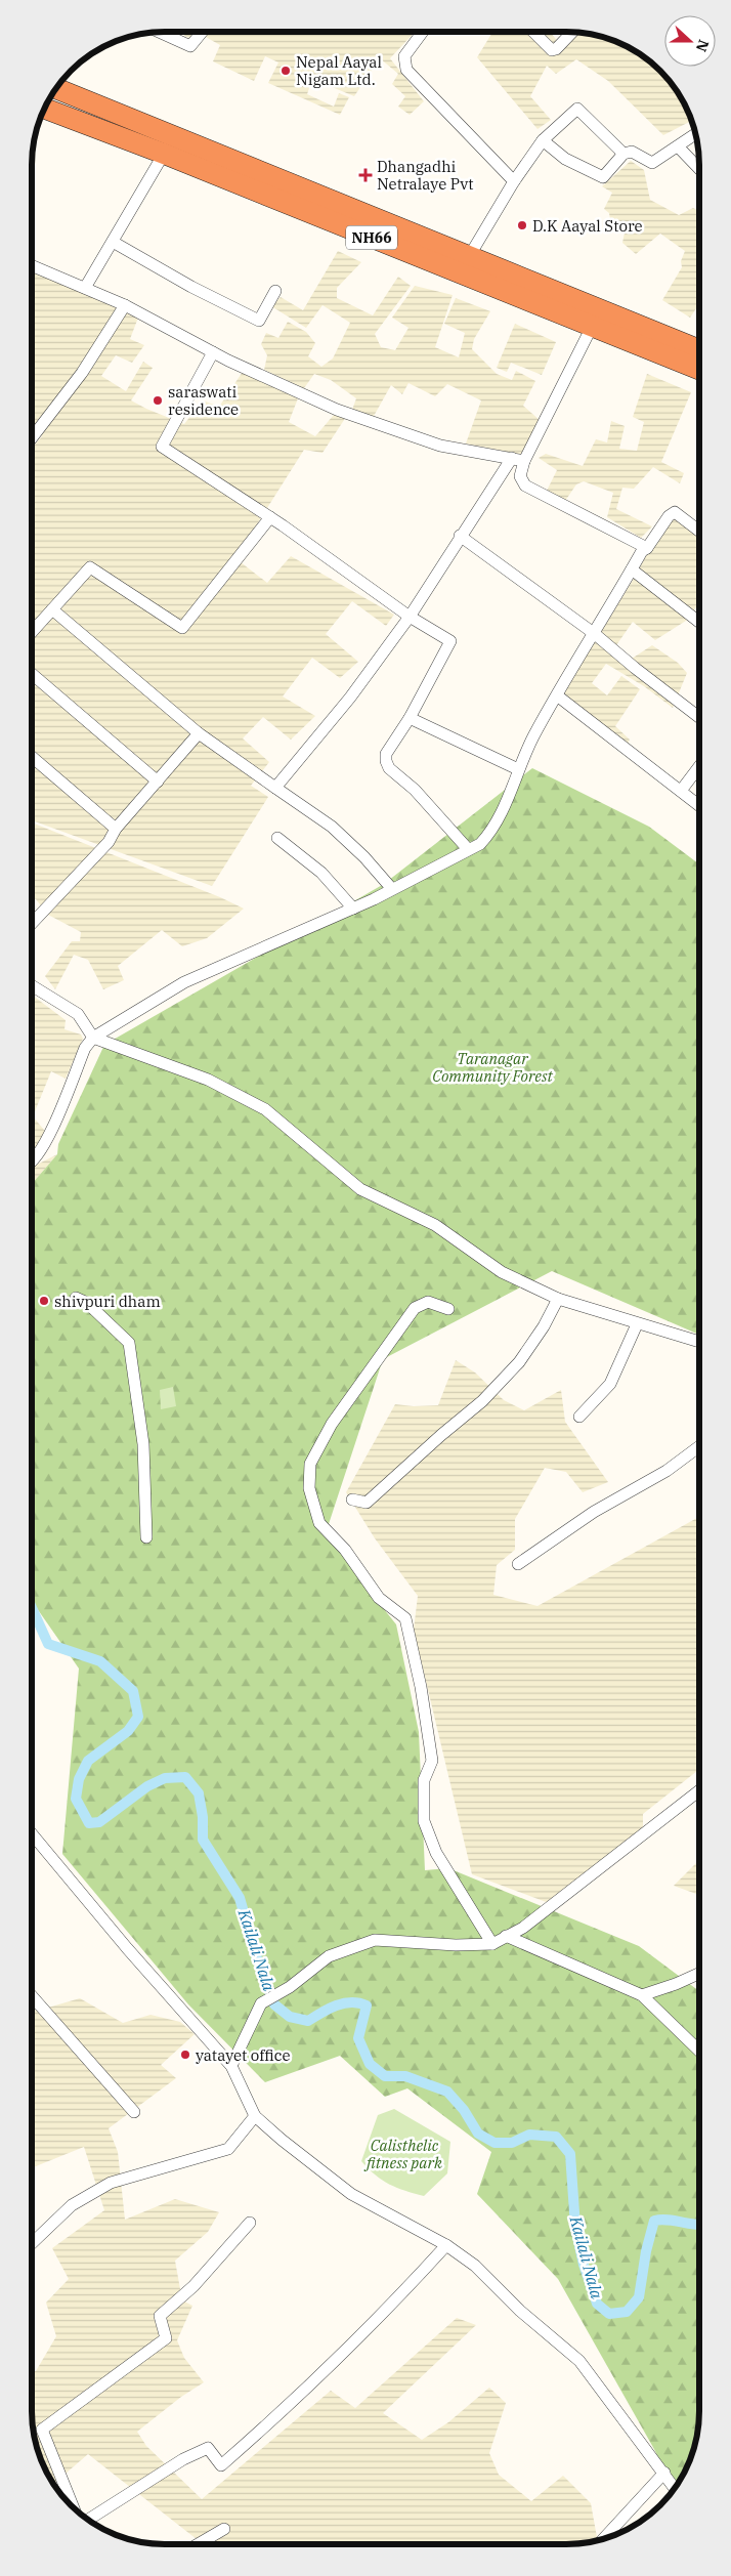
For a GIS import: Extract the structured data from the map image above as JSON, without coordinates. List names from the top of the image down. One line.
{"streets":{"highway":["NH66"]},"water":["Kailali Nala"],"parks":["Taranagar Community Forest","Calisthelic fitness park"],"places":{"other":["Nepal Aayal Nigam Ltd.","D.K Aayal Store","saraswati residence","shivpuri dham","yatayet office"],"health":["Dhangadhi Netralaye Pvt"]},"north":"right"}
